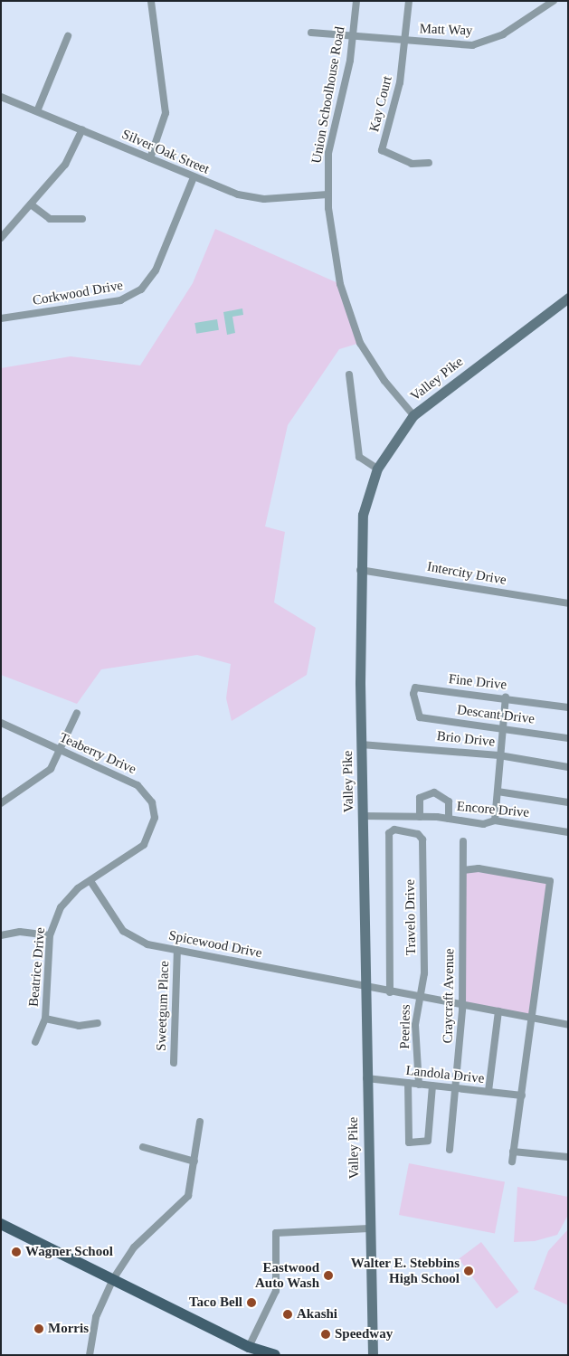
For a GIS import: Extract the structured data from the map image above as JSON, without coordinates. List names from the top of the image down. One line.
{"streets":{"street":["Matt Way","Union Schoolhouse Road","Kay Court","Silver Oak Street","Corkwood Drive","Valley Pike","Intercity Drive","Fine Drive","Descant Drive","Brio Drive","Teaberry Drive","Encore Drive","Travelo Drive","Spicewood Drive","Beatrice Drive","Craycraft Avenue","Sweetgum Place","Peerless","Landola Drive"]},"crossings":[["Matt Way","Union Schoolhouse Road"],["Matt Way","Kay Court"],["Union Schoolhouse Road","Silver Oak Street"],["Union Schoolhouse Road","Valley Pike"],["Silver Oak Street","Corkwood Drive"],["Valley Pike","Intercity Drive"],["Valley Pike","Brio Drive"],["Valley Pike","Encore Drive"],["Valley Pike","Spicewood Drive"],["Valley Pike","Landola Drive"],["Fine Drive","Descant Drive"],["Teaberry Drive","Spicewood Drive"],["Teaberry Drive","Beatrice Drive"],["Travelo Drive","Spicewood Drive"],["Travelo Drive","Peerless"],["Spicewood Drive","Beatrice Drive"],["Spicewood Drive","Craycraft Avenue"],["Spicewood Drive","Sweetgum Place"],["Spicewood Drive","Peerless"],["Craycraft Avenue","Landola Drive"],["Peerless","Landola Drive"]],"places":["Wagner School","Walter E. Stebbins High School","Eastwood Auto Wash","Taco Bell","Akashi","Morris","Speedway"]}
